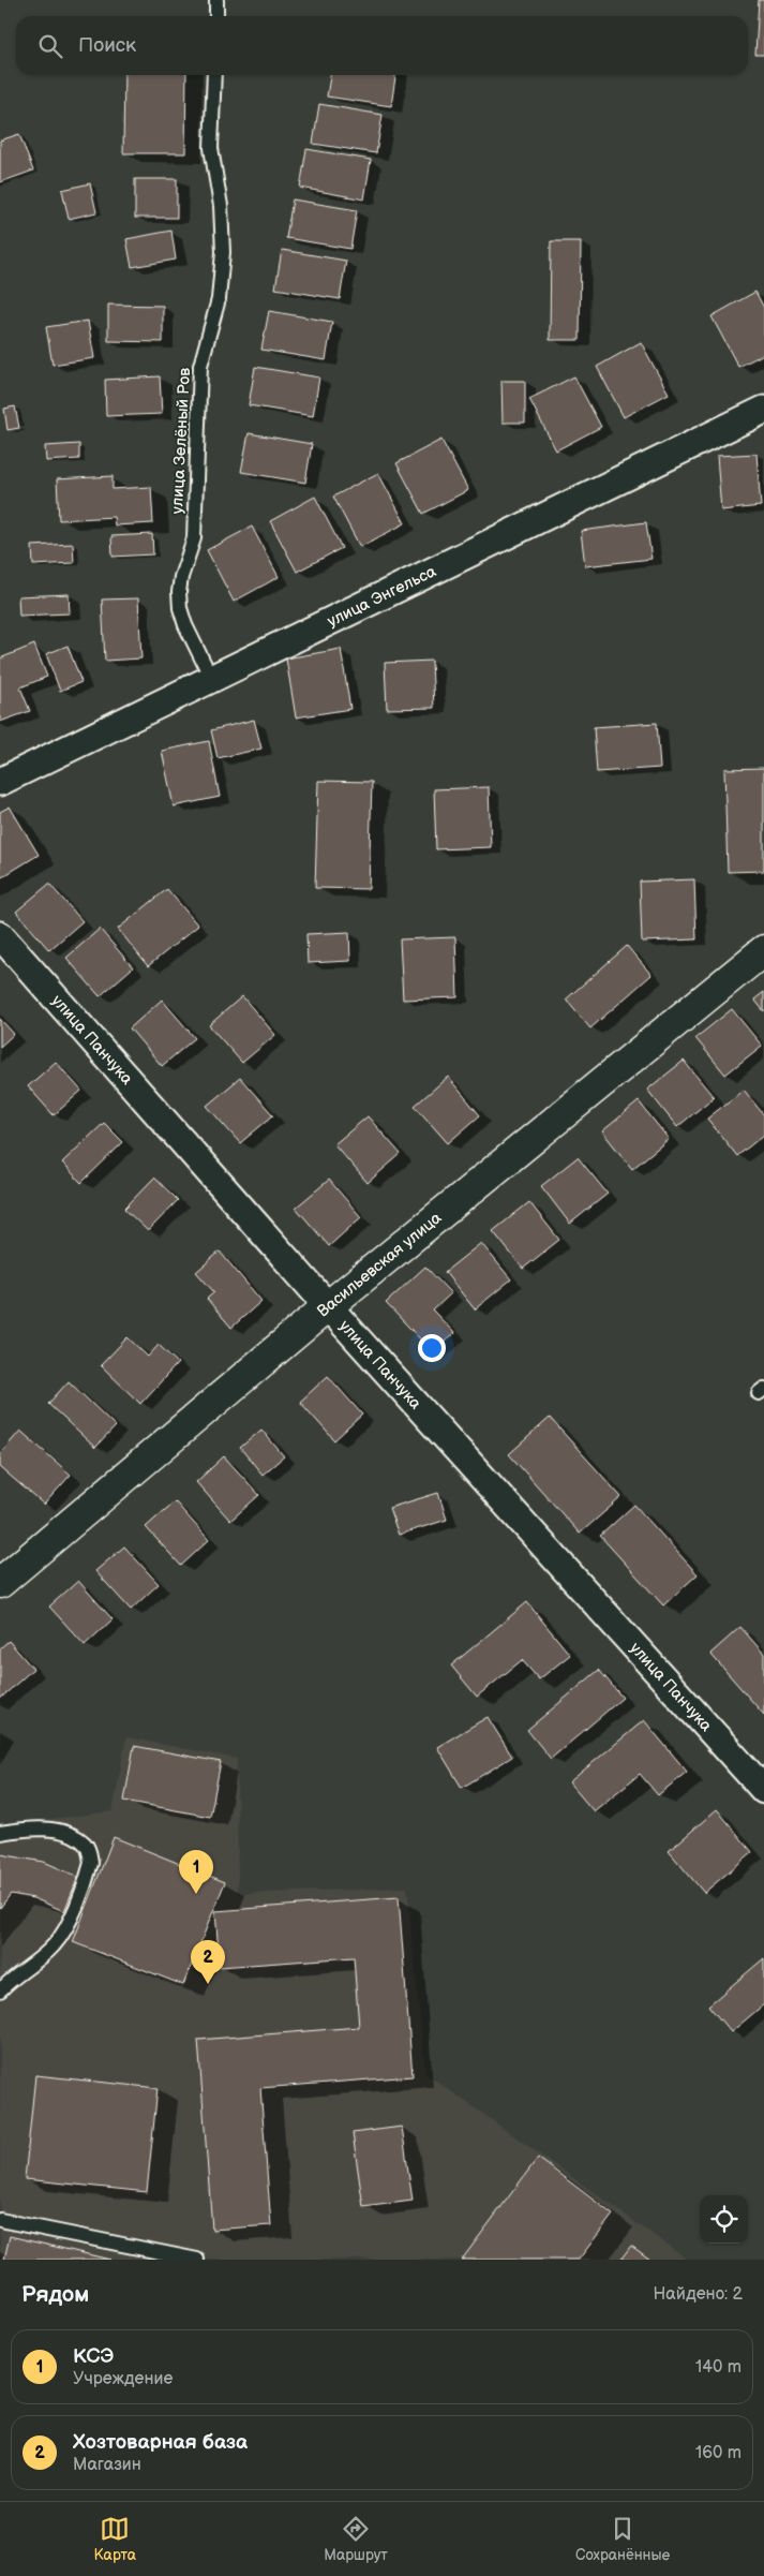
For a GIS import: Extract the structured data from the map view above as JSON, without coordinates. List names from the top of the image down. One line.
{"streets":{"main road":["Васильевская улица"],"street":["улица Энгельса","улица Панчука"],"lane":["улица Зелёный Ров"]},"crossings":[["улица Зелёный Ров","улица Энгельса"],["улица Панчука","Васильевская улица"]],"page":{"search":"Поиск","pins":["1","2"],"heading":["Рядом","Найдено: 2"],"list":[{"mark":"1","name":"КСЭ","note":"Учреждение","value":"140 m"},{"mark":"2","name":"Хозтоварная база","note":"Магазин","value":"160 m"}],"nav":["Карта","Маршрут","Сохранённые"]}}
